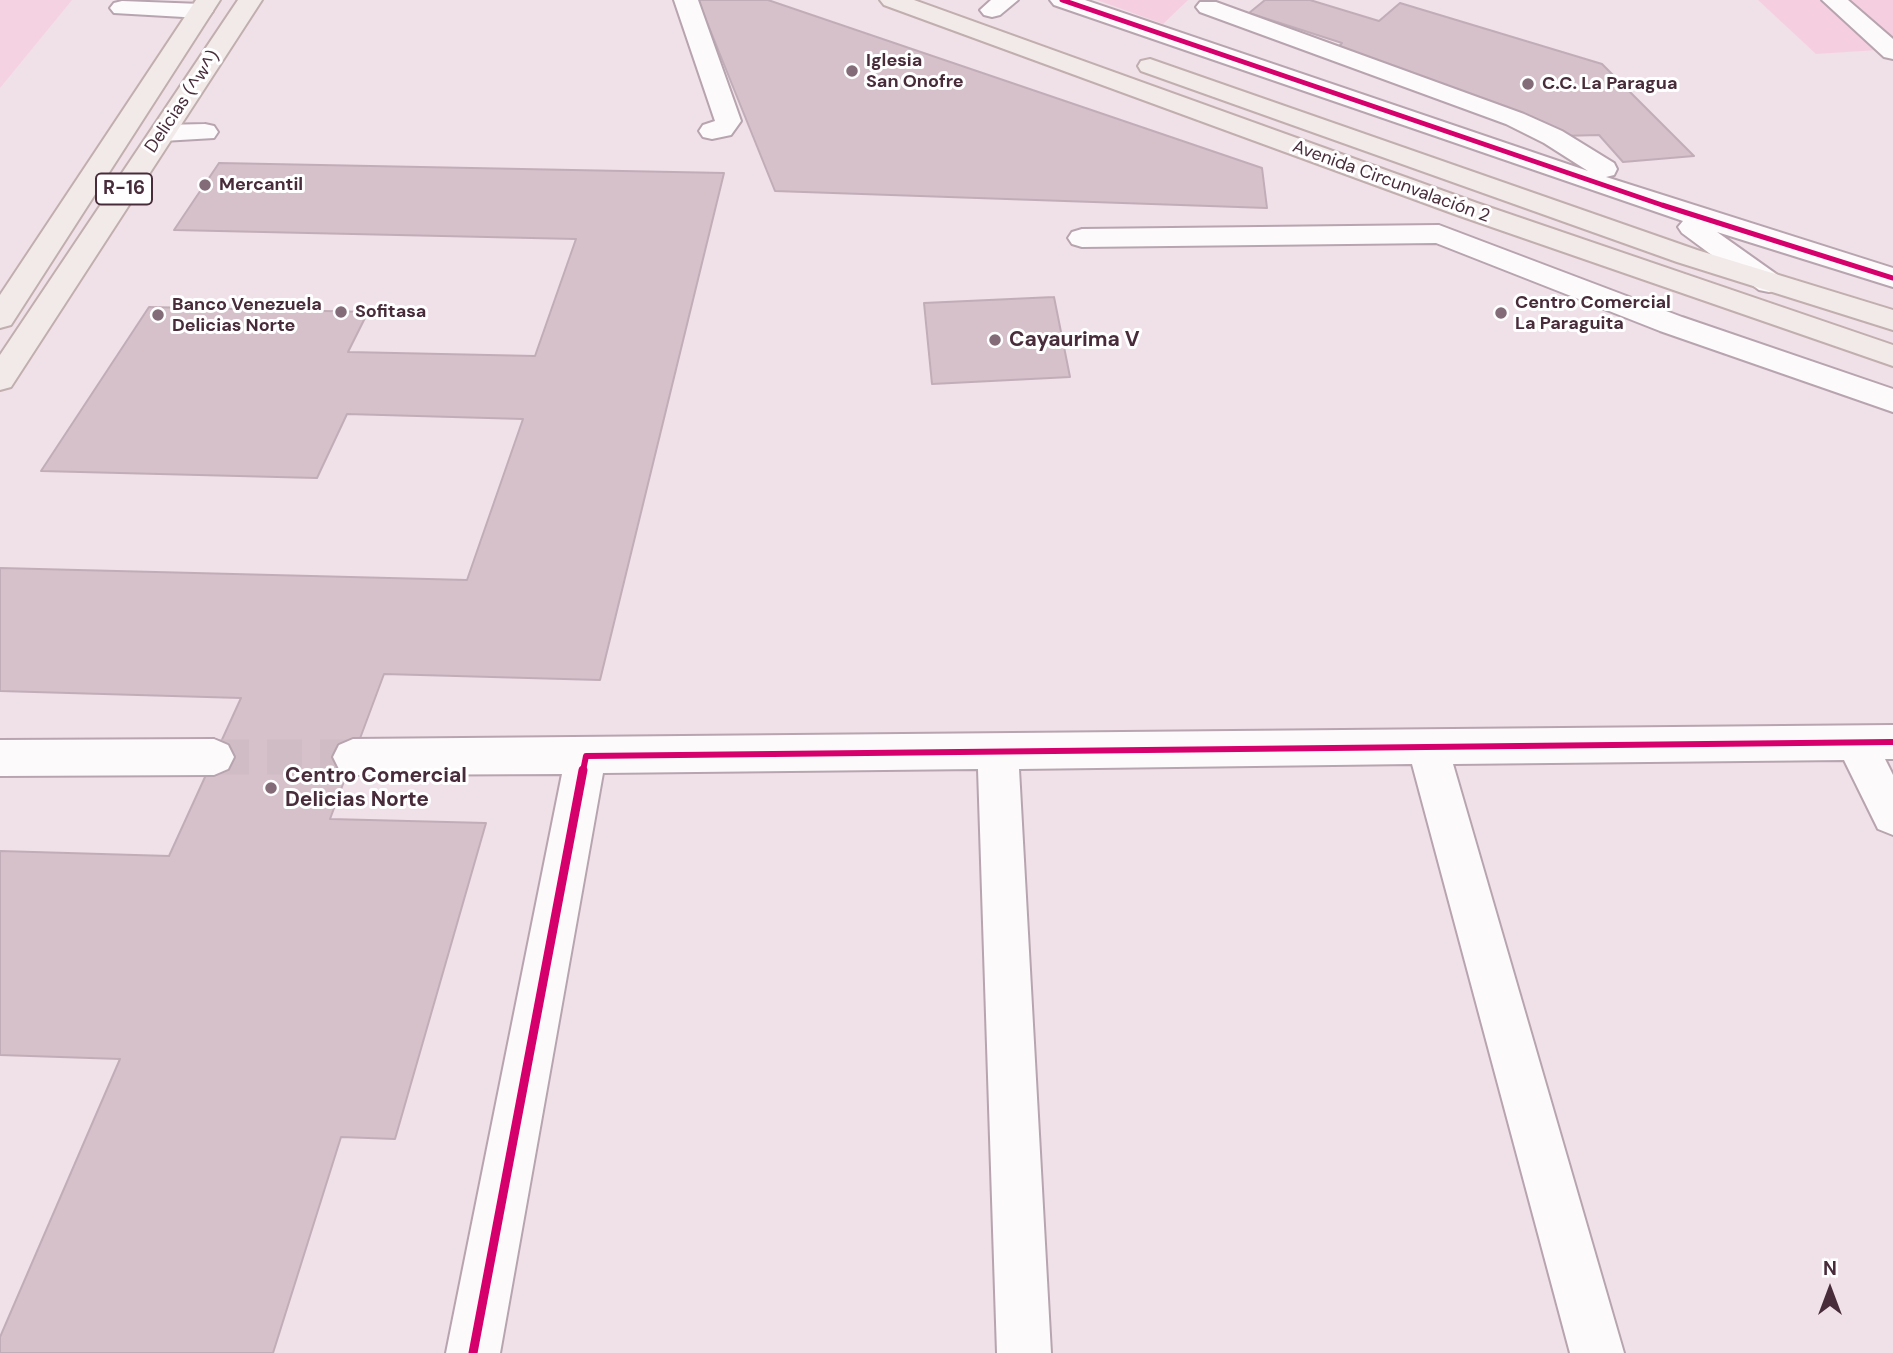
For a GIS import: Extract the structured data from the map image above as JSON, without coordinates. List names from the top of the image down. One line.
{"streets":{"main road":["Delicias (^w^)","Avenida Circunvalación 2","R-16"]},"places":["Iglesia San Onofre","C.C. La Paragua","Mercantil","Sofitasa","Centro Comercial La Paraguita","Banco Venezuela Delicias Norte","Cayaurima V","Centro Comercial Delicias Norte"],"north":"top"}
